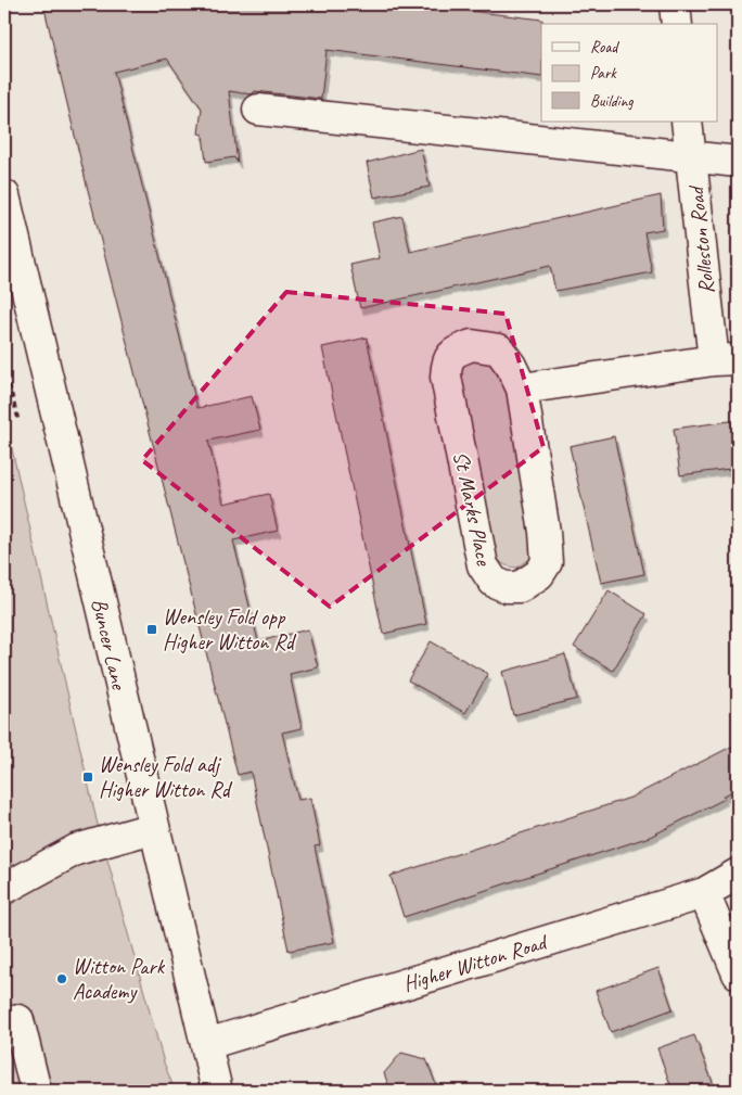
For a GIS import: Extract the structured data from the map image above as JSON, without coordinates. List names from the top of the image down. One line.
{"streets":{"street":["Rolleston Road","St Marks Place","Buncer Lane","Higher Witton Road"]},"crossings":[["Rolleston Road","St Marks Place"],["Buncer Lane","Higher Witton Road"]],"places":{"transit":["Wensley Fold opp Higher Witton Rd","Wensley Fold adj Higher Witton Rd"],"other":["Witton Park Academy"]},"legend":["Road","Park","Building"]}
